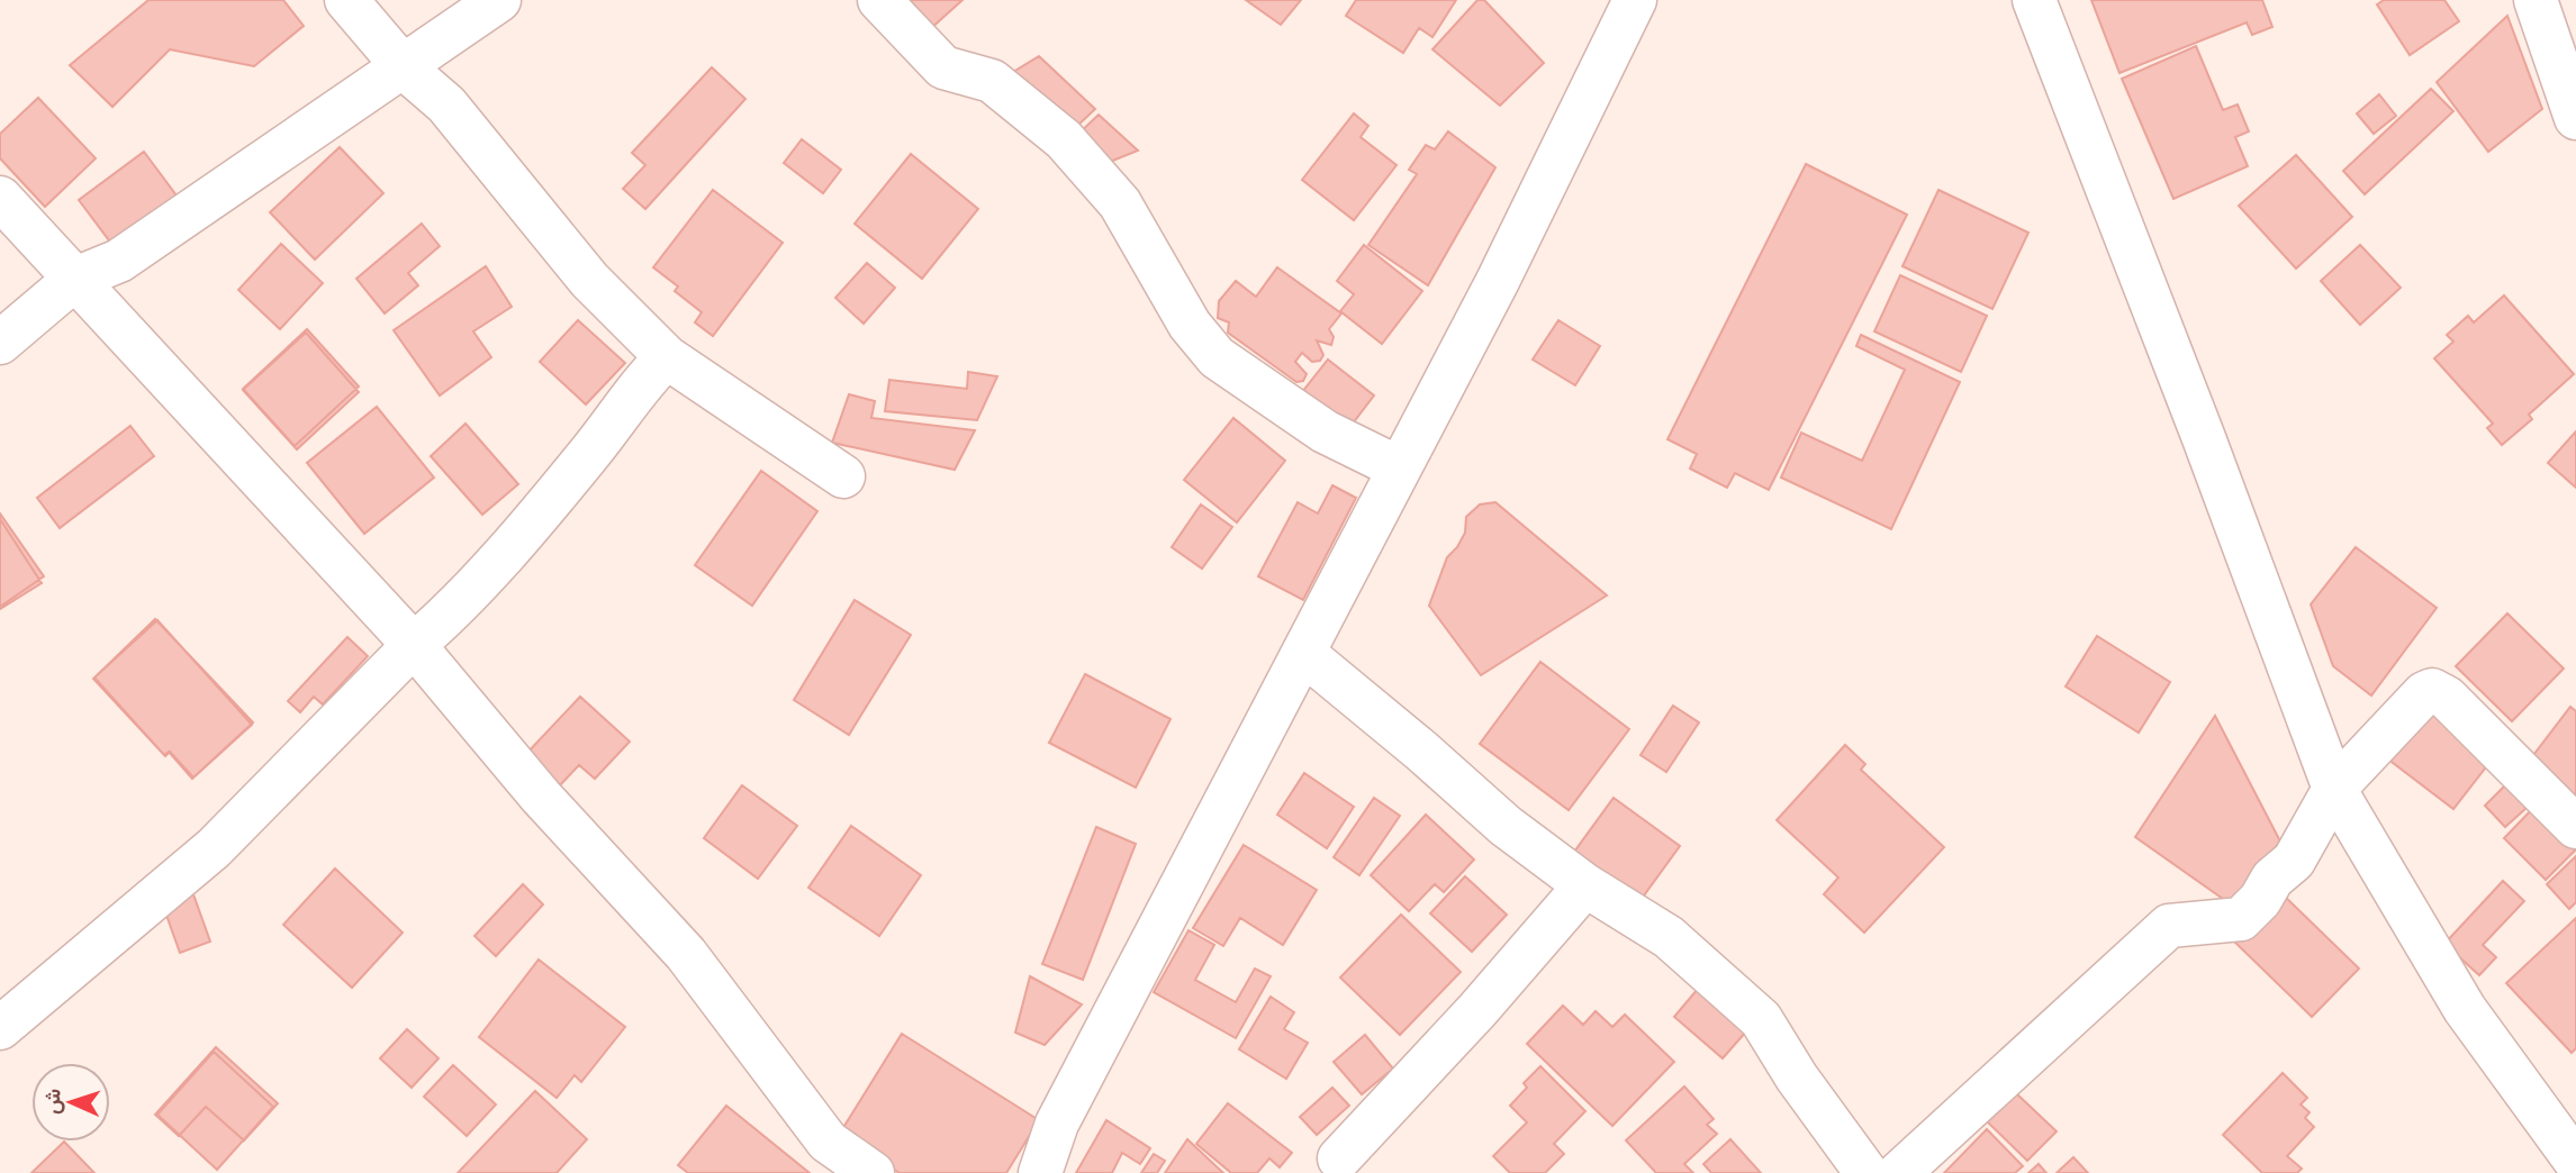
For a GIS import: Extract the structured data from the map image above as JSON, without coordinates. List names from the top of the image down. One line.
{"north":"left"}
